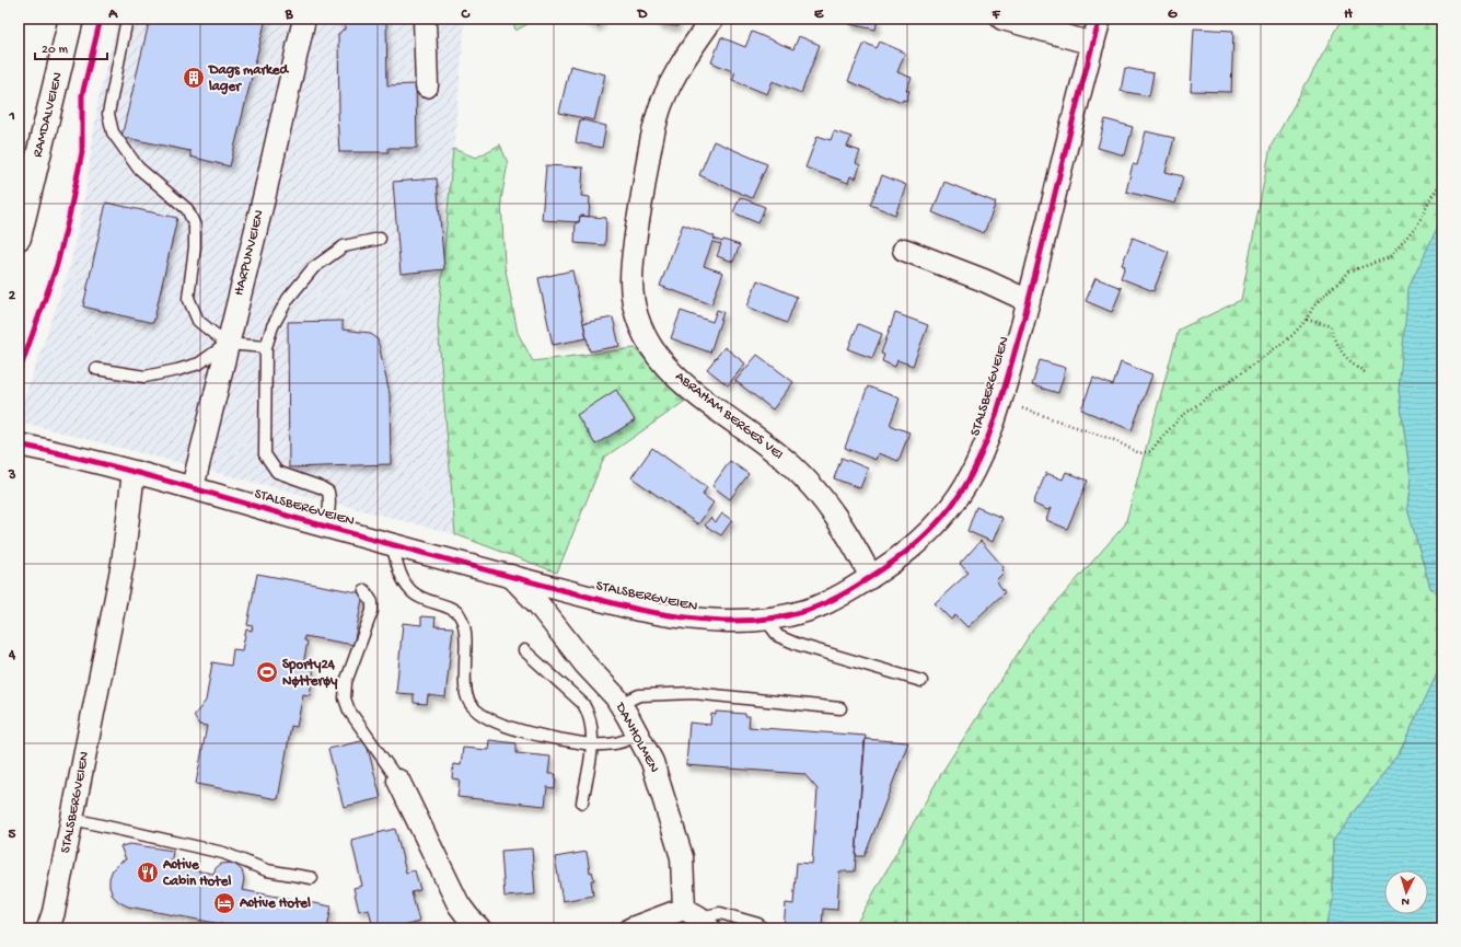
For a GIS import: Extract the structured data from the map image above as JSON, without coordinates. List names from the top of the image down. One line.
{"streets":{"main road":["RAMDALVEIEN"],"street":["HARPUNVEIEN","STALSBERGVEIEN","ABRAHAM BERGES VEI","DANHOLMEN"]},"crossings":[["HARPUNVEIEN","STALSBERGVEIEN"],["STALSBERGVEIEN","ABRAHAM BERGES VEI"],["STALSBERGVEIEN","DANHOLMEN"]],"places":{"building":["Dags marked lager"],"sports":["Sporty24 Nøtterøy"],"restaurant":["Active Cabin Hotel"],"hotel":["Active Hotel"]},"scale_bar":"20 m","north":"bottom","grid":{"columns":["A","B","C","D","E","F","G","H"],"rows":["1","2","3","4","5"]}}
